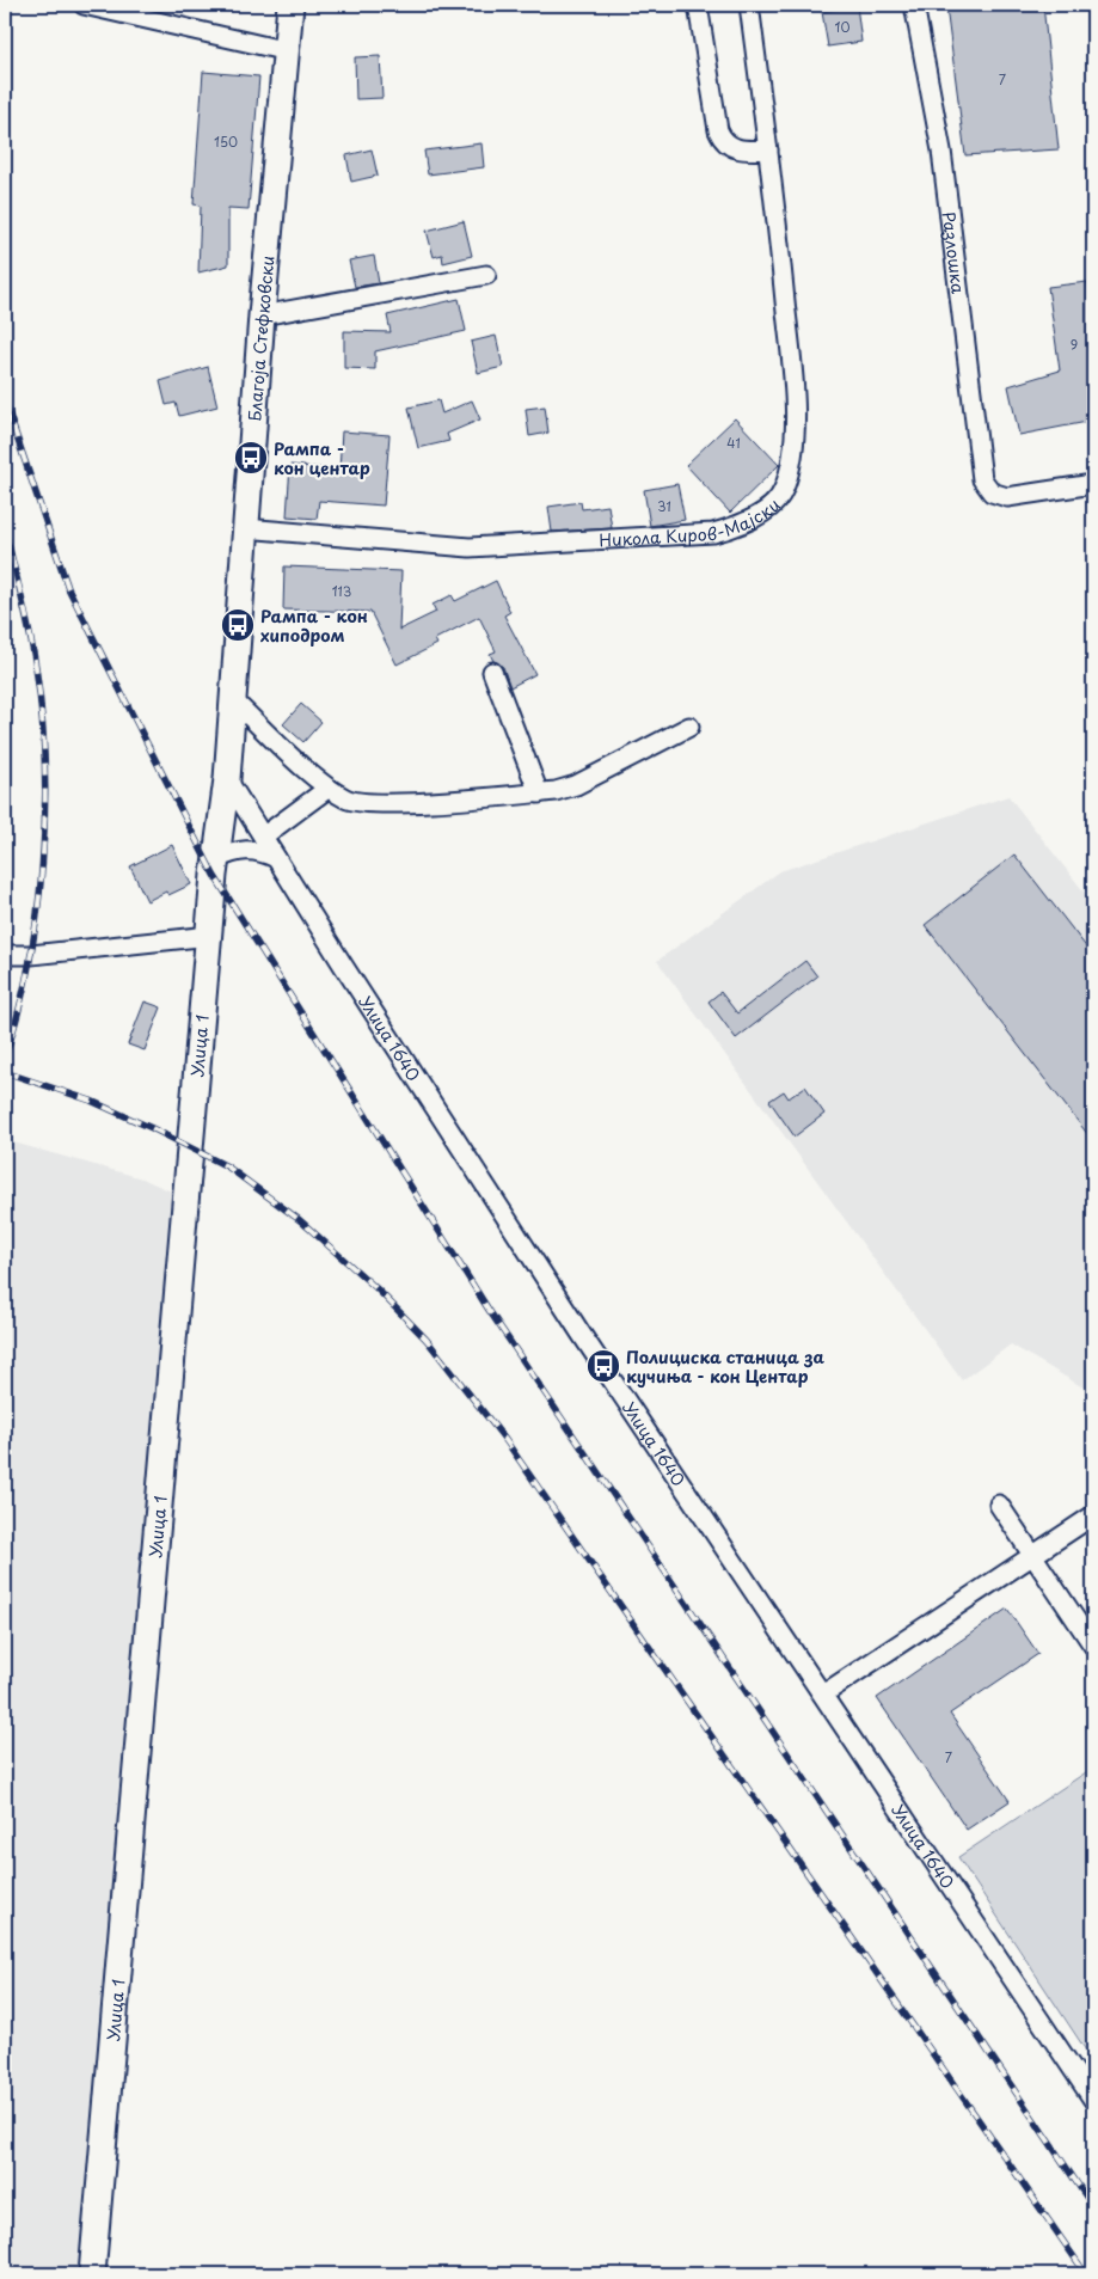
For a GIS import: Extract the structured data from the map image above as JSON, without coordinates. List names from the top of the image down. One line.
{"streets":{"main road":["Благоја Стефковски","Улица 1"],"street":["Разлошка","Никола Киров-Мајски","Улица 1640"]},"crossings":[["Благоја Стефковски","Никола Киров-Мајски"],["Благоја Стефковски","Улица 1640"],["Благоја Стефковски","Улица 1"],["Улица 1640","Улица 1"]],"places":{"bus stop":["Рампа - кон центар","Рампа - кон хиподром","Полициска станица за кучиња - кон Центар"]},"house_numbers":["10","7","150","9","41","31","113","7"]}
